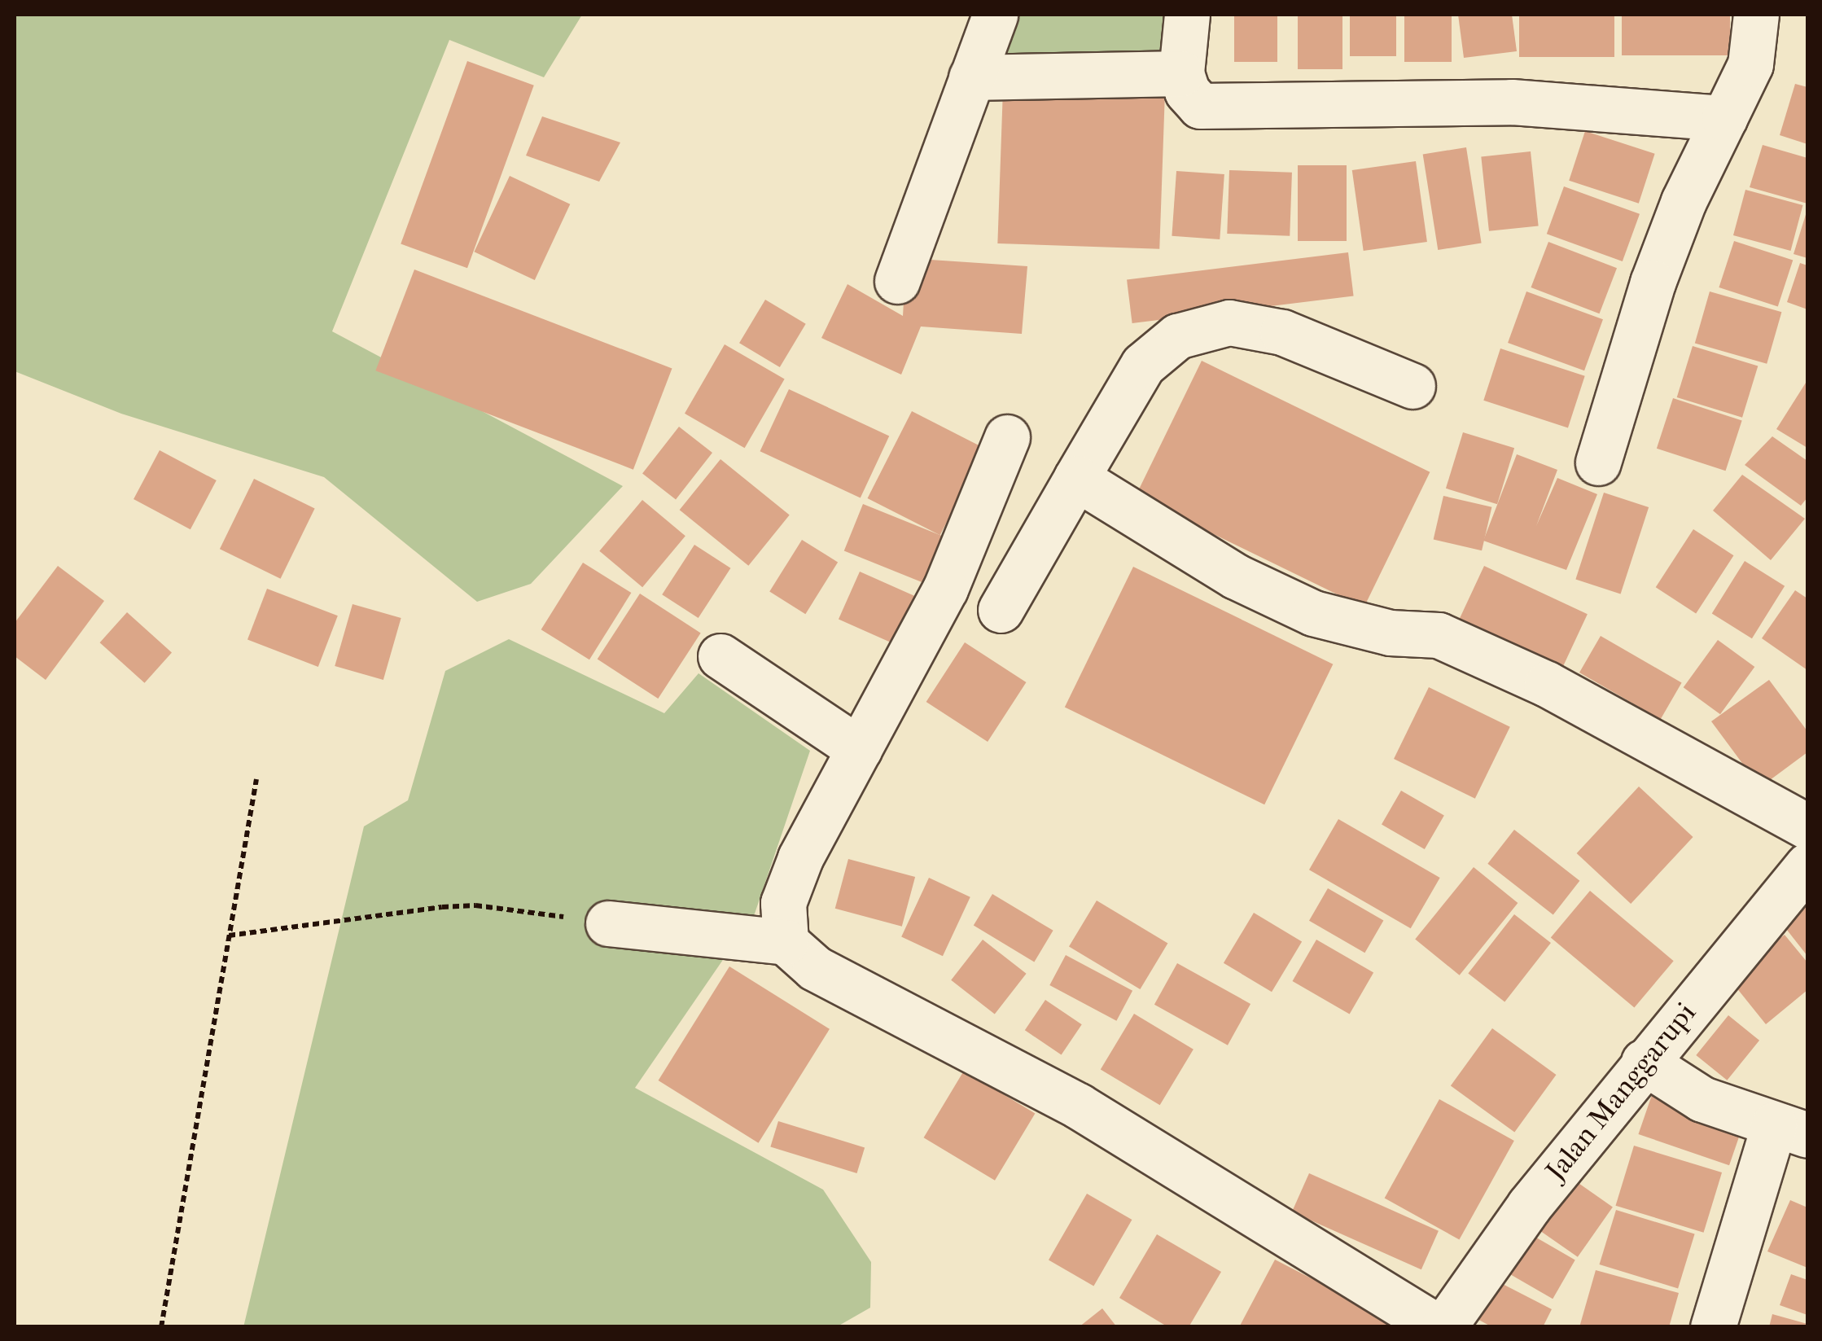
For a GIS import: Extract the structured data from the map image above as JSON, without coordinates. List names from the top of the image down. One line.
{"streets":{"street":["Jalan Manggarupi"]}}
